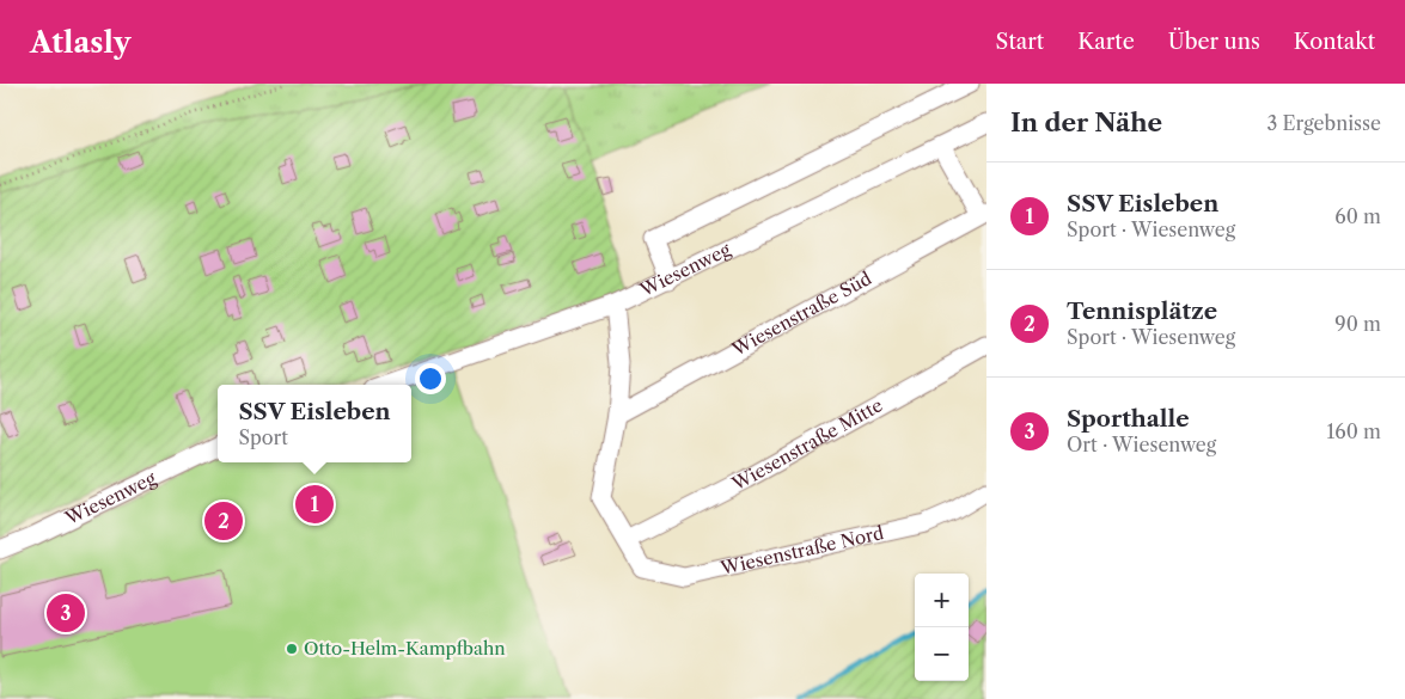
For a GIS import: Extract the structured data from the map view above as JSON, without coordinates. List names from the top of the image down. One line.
{"streets":{"street":["Wiesenweg","Wiesenstraße Süd","Wiesenstraße Mitte","Wiesenstraße Nord"]},"crossings":[["Wiesenweg","Wiesenstraße Nord"],["Wiesenstraße Süd","Wiesenstraße Nord"],["Wiesenstraße Mitte","Wiesenstraße Nord"]],"places":["Otto-Helm-Kampfbahn"],"page":{"header":"Atlasly","nav":["Start","Karte","Über uns","Kontakt"],"heading":["In der Nähe","3 Ergebnisse"],"list":[{"mark":"1","name":"SSV Eisleben","note":"Sport · Wiesenweg","value":"60 m"},{"mark":"2","name":"Tennisplätze","note":"Sport · Wiesenweg","value":"90 m"},{"mark":"3","name":"Sporthalle","note":"Ort · Wiesenweg","value":"160 m"}],"popup":["SSV Eisleben","Sport"],"pins":["1","2","3"],"map_buttons":["+","−"]}}
